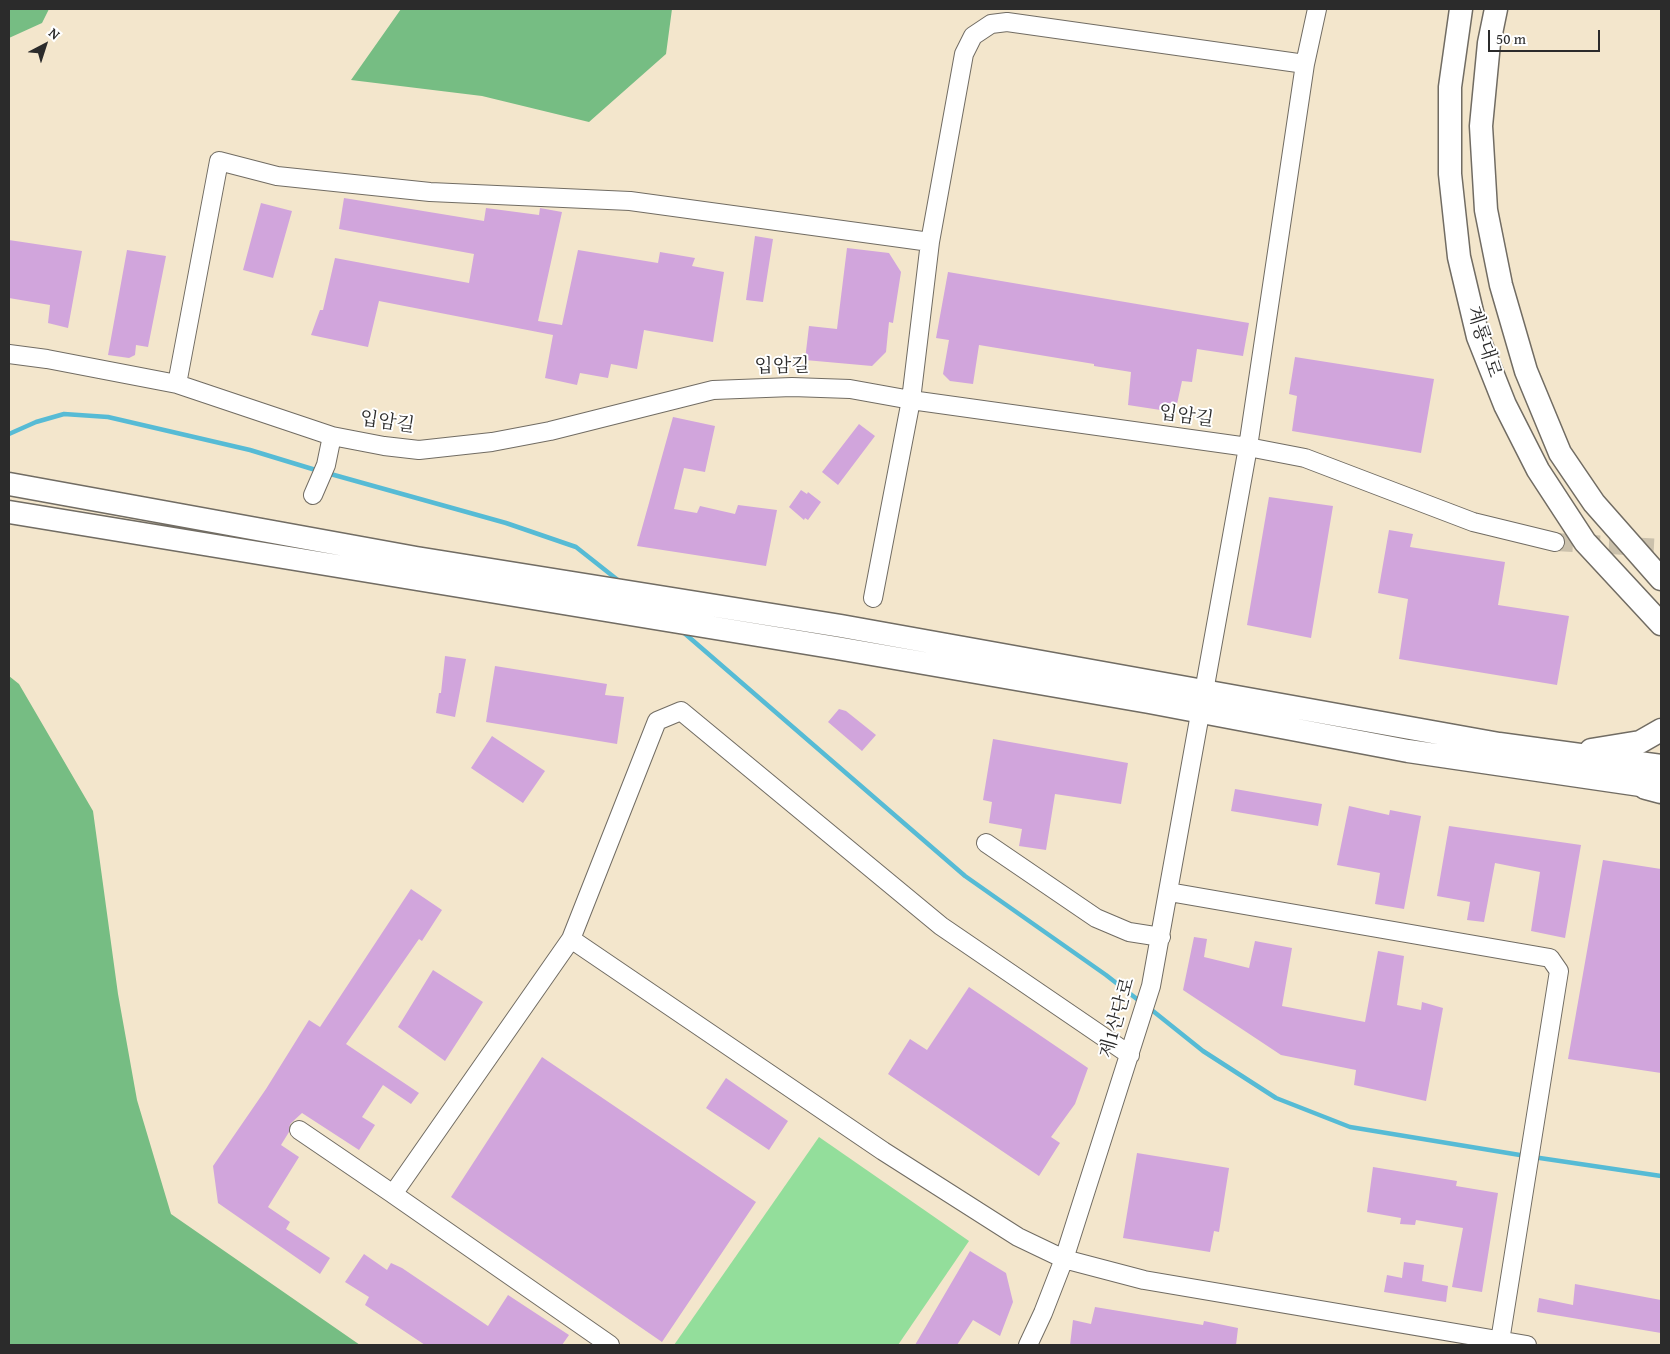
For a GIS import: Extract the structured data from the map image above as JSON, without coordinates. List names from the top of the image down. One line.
{"streets":{"main road":["계룡대로"],"street":["입암길","제1산단로"]},"crossings":[["입암길","제1산단로"]],"scale_bar":"50 m","north":"top right"}
